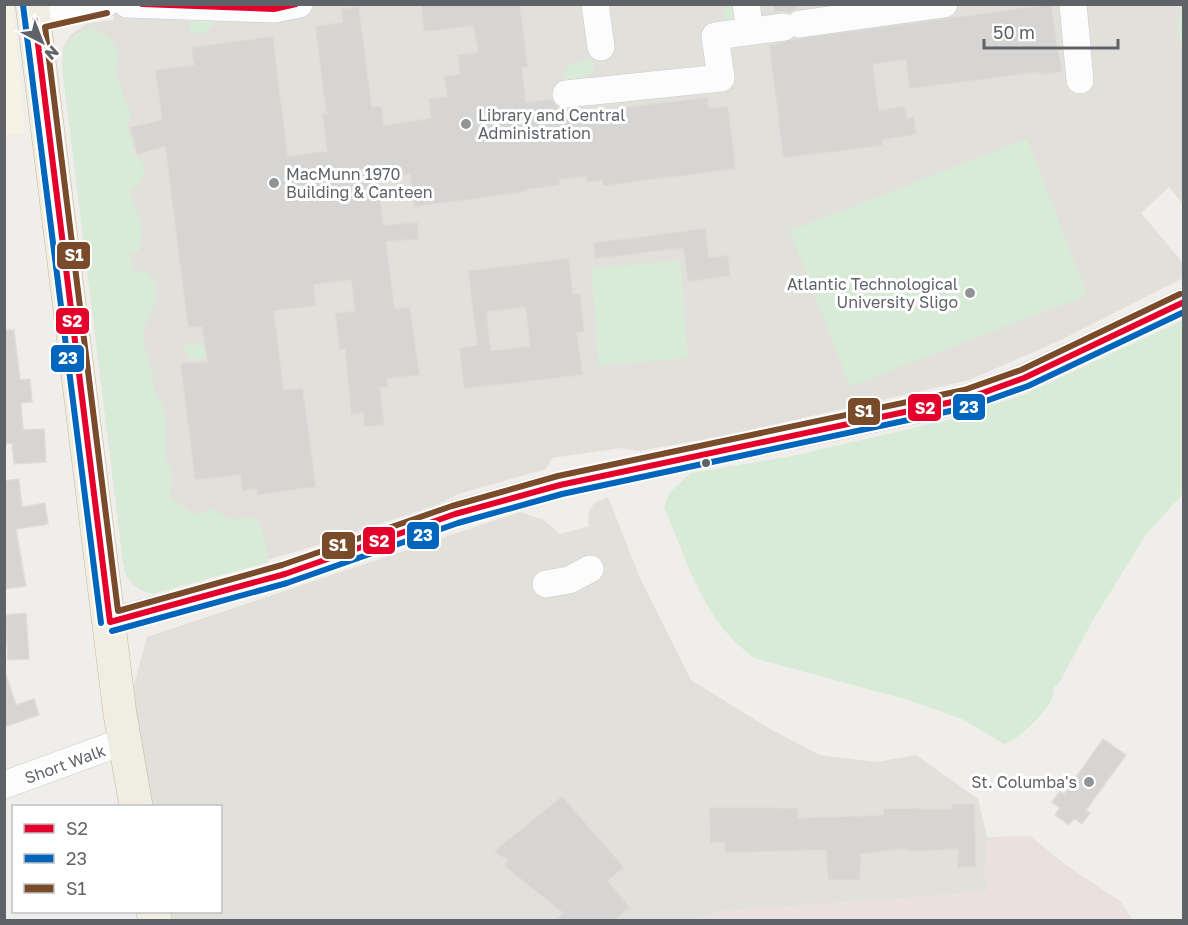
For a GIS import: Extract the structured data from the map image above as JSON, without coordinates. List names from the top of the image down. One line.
{"streets":{"street":["Short Walk"]},"places":["Library and Central Administration","MacMunn 1970 Building & Canteen","Atlantic Technological University Sligo","St. Columba's"],"lines":["transit line S2","transit line 23","transit line S1"],"legend":["S2","23","S1"],"scale_bar":"50 m","north":"bottom right"}
